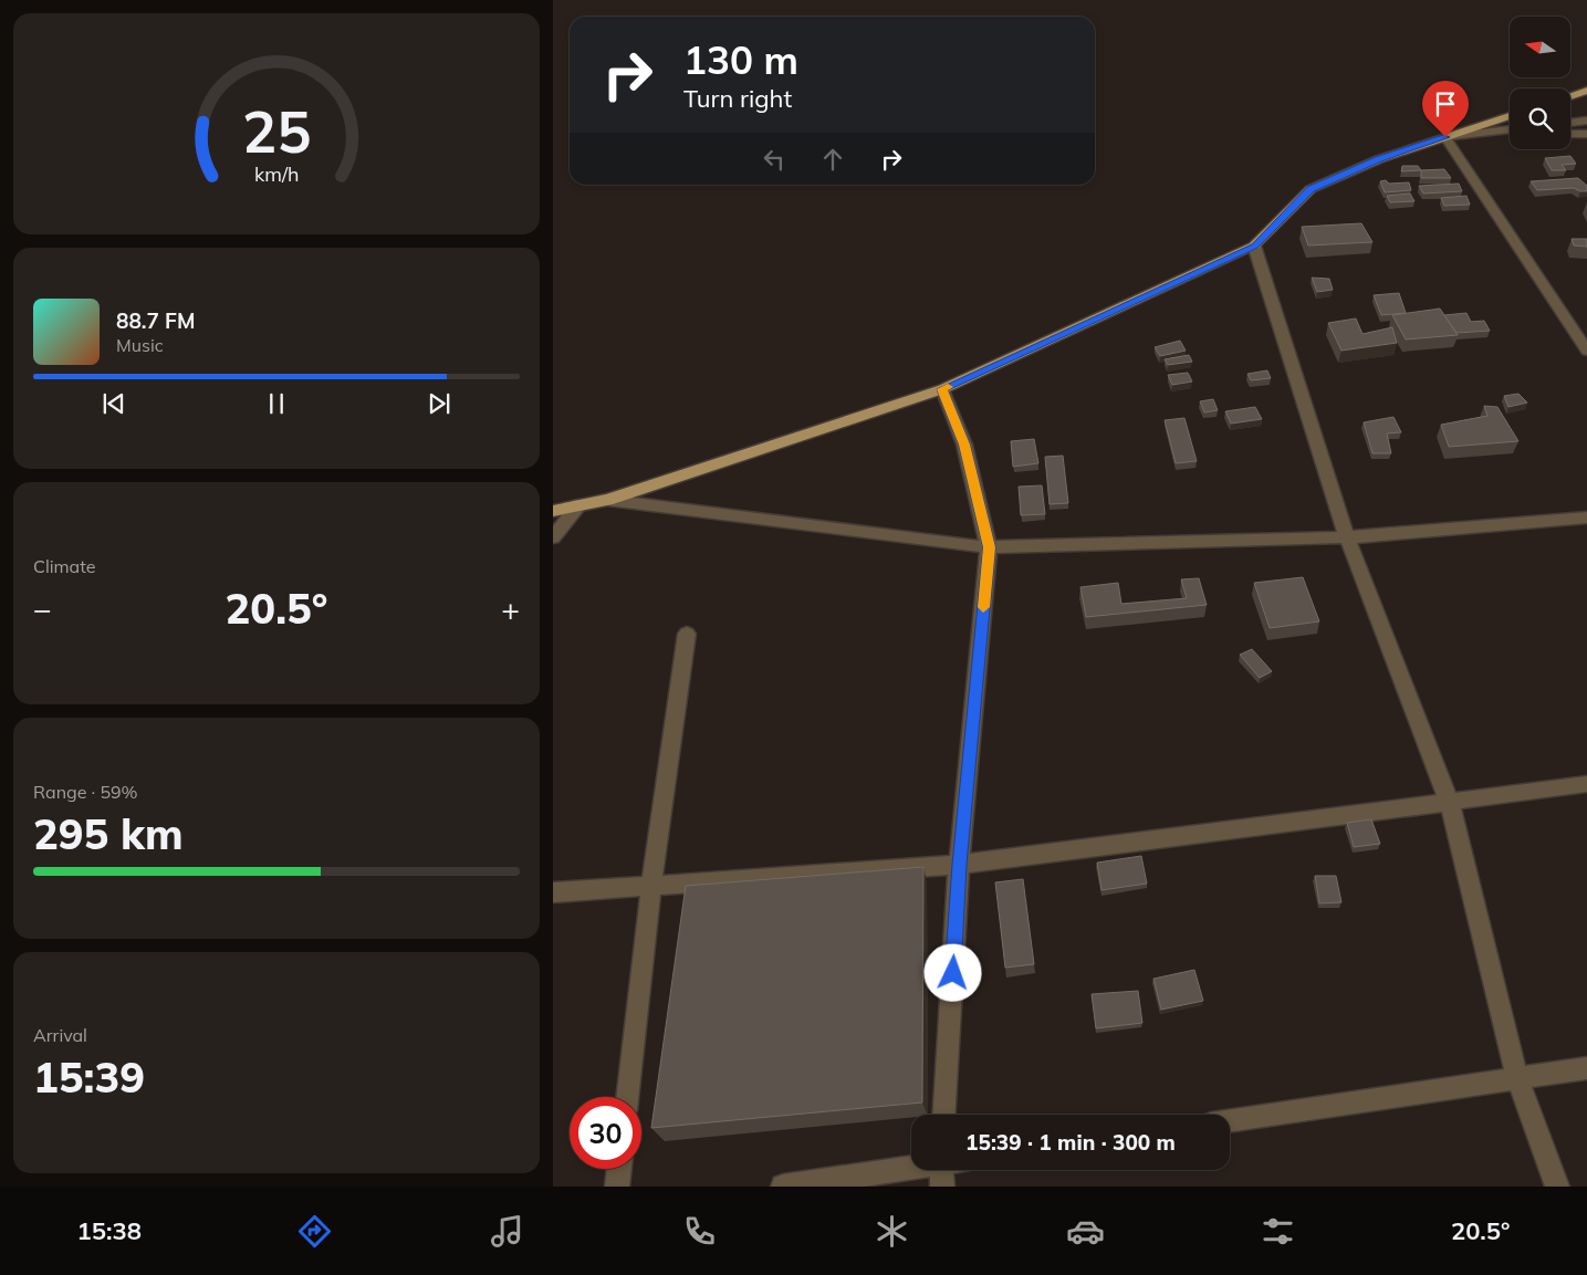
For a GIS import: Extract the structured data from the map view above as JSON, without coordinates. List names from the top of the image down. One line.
{"north":"left","page":{"turn":["130 m","Turn right"],"song":["88.7 FM","Music"],"tile":["Climate",["Range · 59%","295 km"],["Arrival","15:39"]],"heat":["−","20.5°","+"],"limit":"30","trip":"15:39 · 1 min · 300 m","tabs":["15:38","20.5°"],"gauge":["25","km/h"]}}
